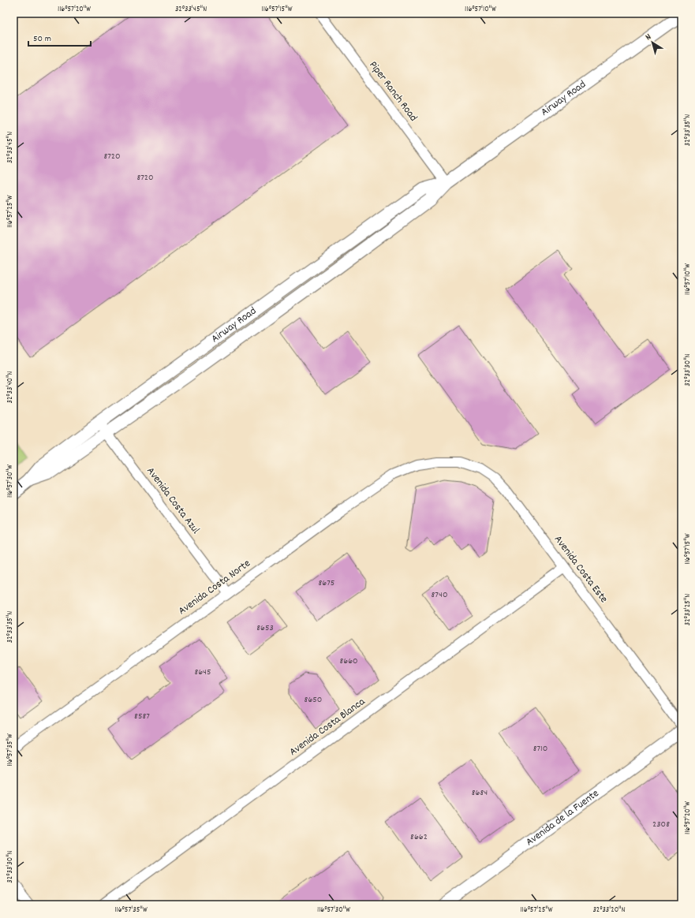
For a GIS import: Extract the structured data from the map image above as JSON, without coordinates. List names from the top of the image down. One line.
{"streets":{"street":["Piper Ranch Road","Airway Road","Avenida Costa Azul","Avenida Costa Este","Avenida Costa Norte","Avenida Costa Blanca","Avenida de la Fuente"]},"crossings":[["Piper Ranch Road","Airway Road"],["Airway Road","Avenida Costa Azul"],["Avenida Costa Azul","Avenida Costa Norte"],["Avenida Costa Este","Avenida Costa Norte"],["Avenida Costa Este","Avenida Costa Blanca"]],"house_numbers":["8720","8720","8675","8740","8653","8660","8645","8650","8587","8710","8684","2308","8662"],"scale_bar":"50 m","north":"top left","coordinates":["116°57'20\"W","32°33'45\"N","116°57'15\"W","116°57'10\"W","32°33'35\"N","116°57'25\"W","32°33'30\"N","32°33'40\"N","116°57'30\"W","32°33'25\"N","116°57'35\"W","32°33'20\"N"]}
